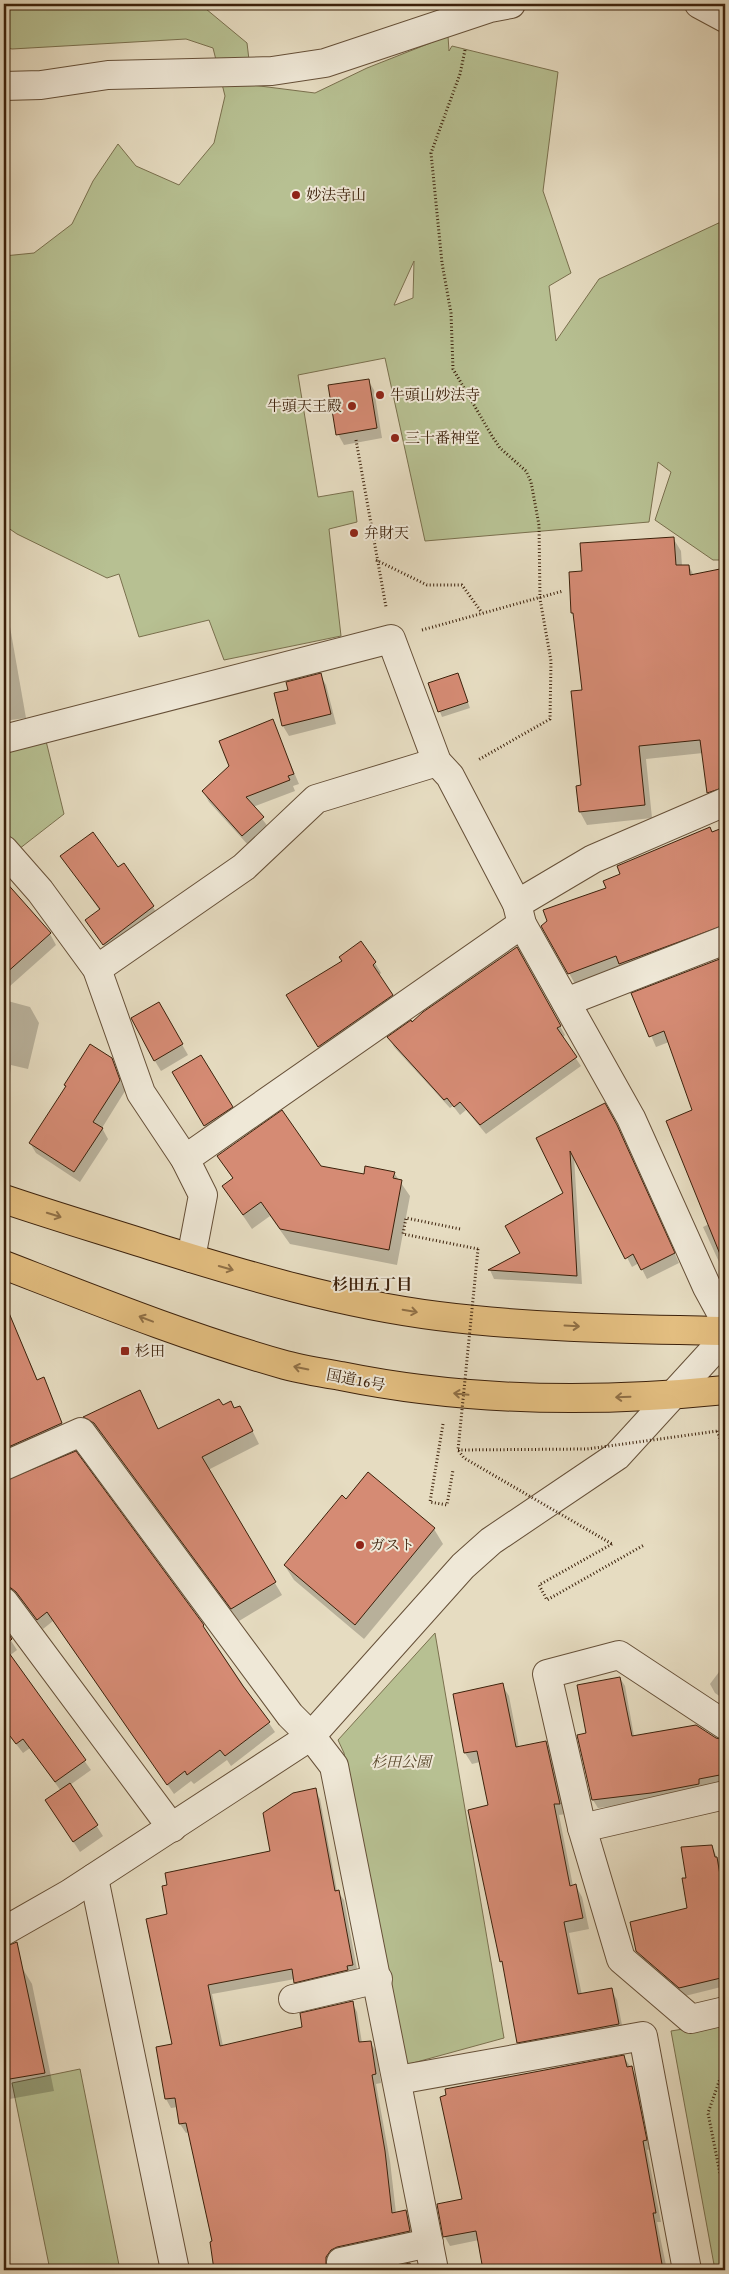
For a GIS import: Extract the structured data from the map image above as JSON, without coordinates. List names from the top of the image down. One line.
{"streets":{"highway":["国道16号"]},"districts":["杉田五丁目"],"parks":["杉田公園"],"places":{"other":["妙法寺山","牛頭山妙法寺","牛頭天王殿","三十番神堂","弁財天","ガスト"],"transit":["杉田"]}}
